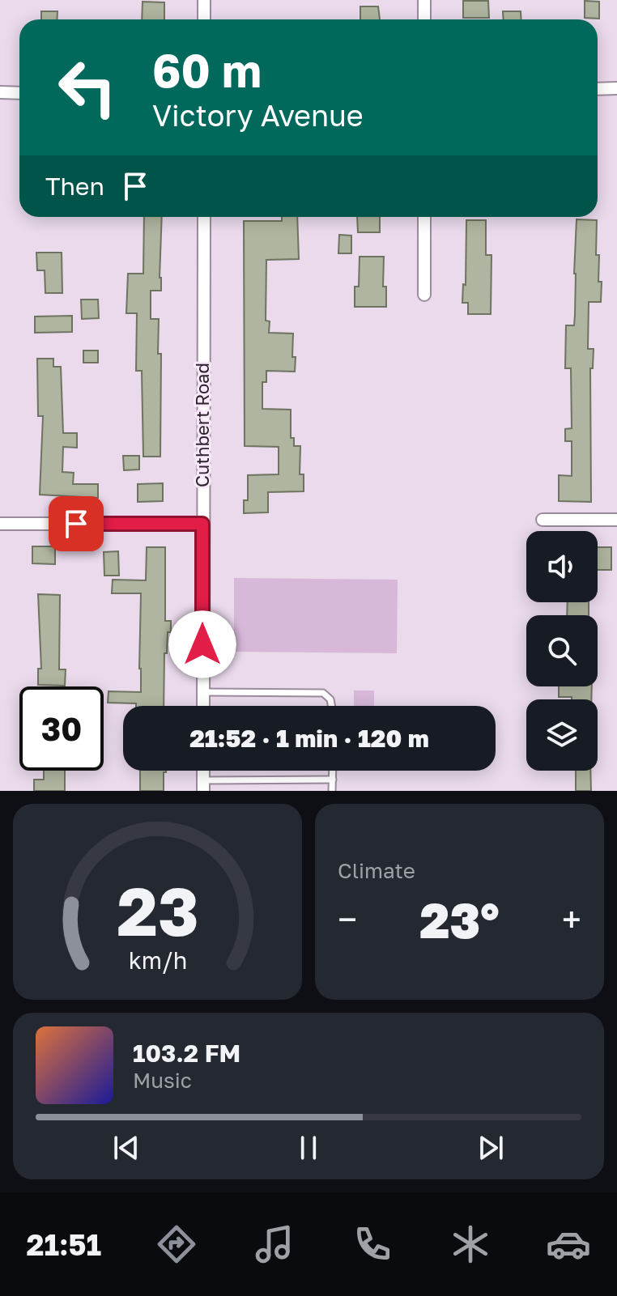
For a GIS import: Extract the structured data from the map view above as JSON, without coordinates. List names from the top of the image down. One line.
{"streets":{"street":["Cuthbert Road"]},"page":{"turn":["60 m","Victory Avenue"],"then":"Then","limit":"30","trip":"21:52 · 1 min · 120 m","tile":"Climate","heat":["−","23°","+"],"song":["103.2 FM","Music"],"tabs":"21:51","gauge":["23","km/h"]}}
